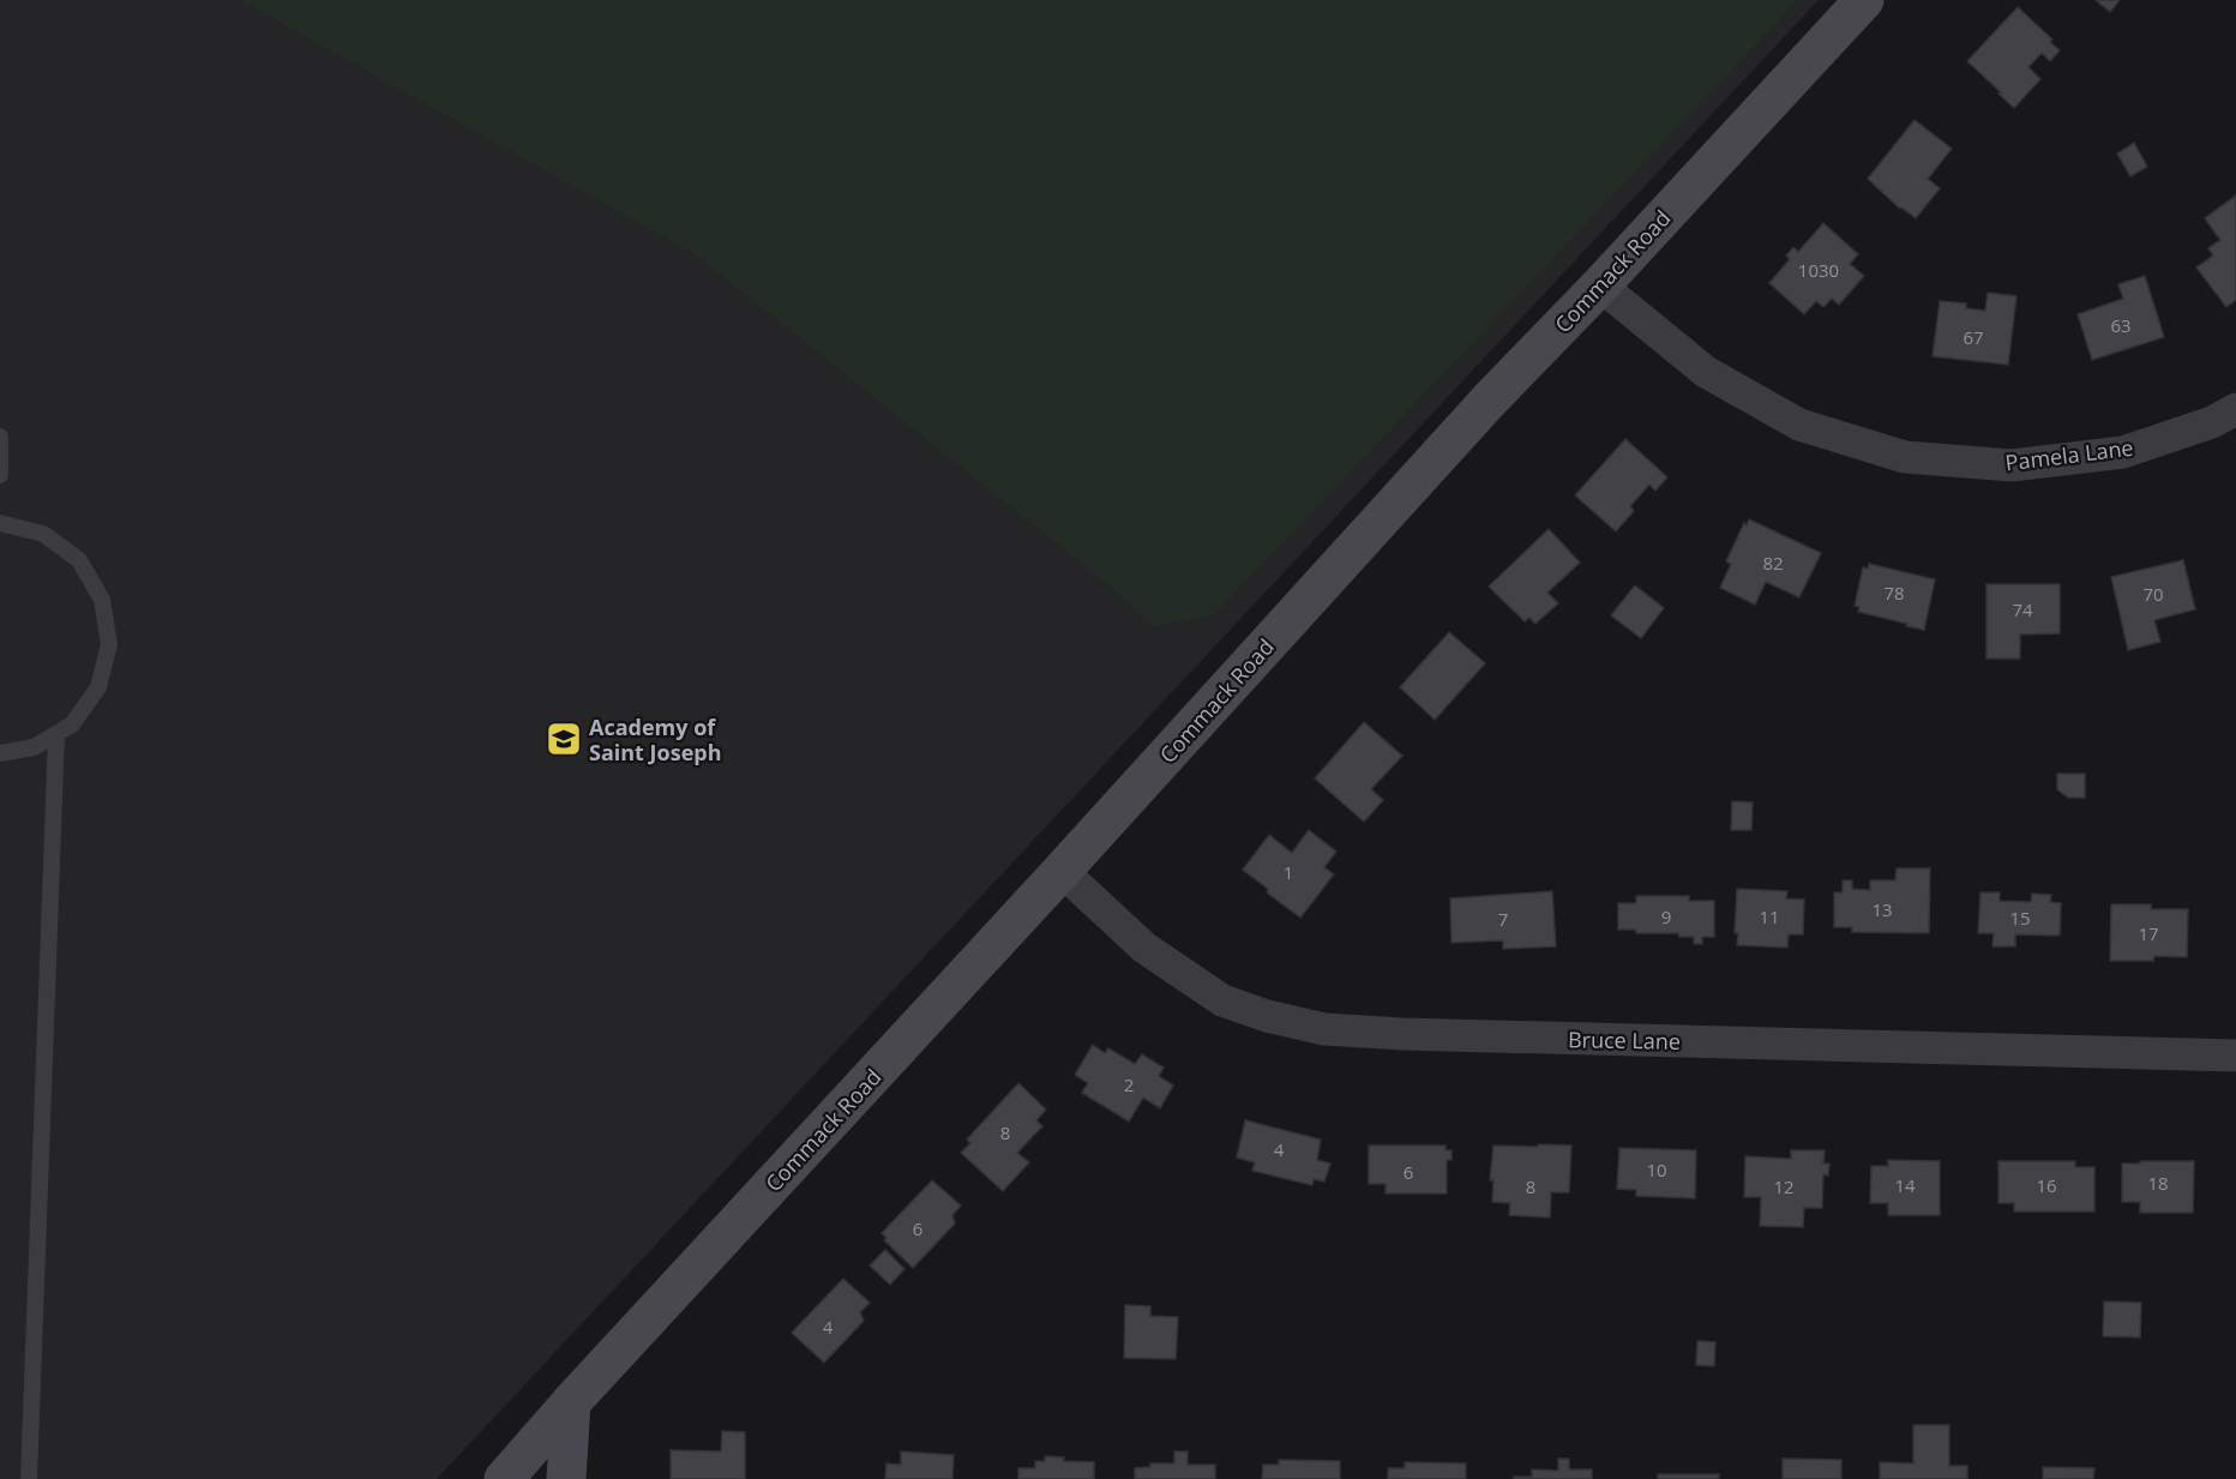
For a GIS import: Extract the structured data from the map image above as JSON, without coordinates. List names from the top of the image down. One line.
{"streets":{"street":["Commack Road","Pamela Lane","Bruce Lane"]},"crossings":[["Commack Road","Pamela Lane"],["Commack Road","Bruce Lane"]],"places":{"school or university":["Academy of Saint Joseph"]},"house_numbers":["1030","63","67","82","78","70","74","1","13","9","11","15","7","17","2","8","4","10","6","18","14","16","8","12","6","4"]}
